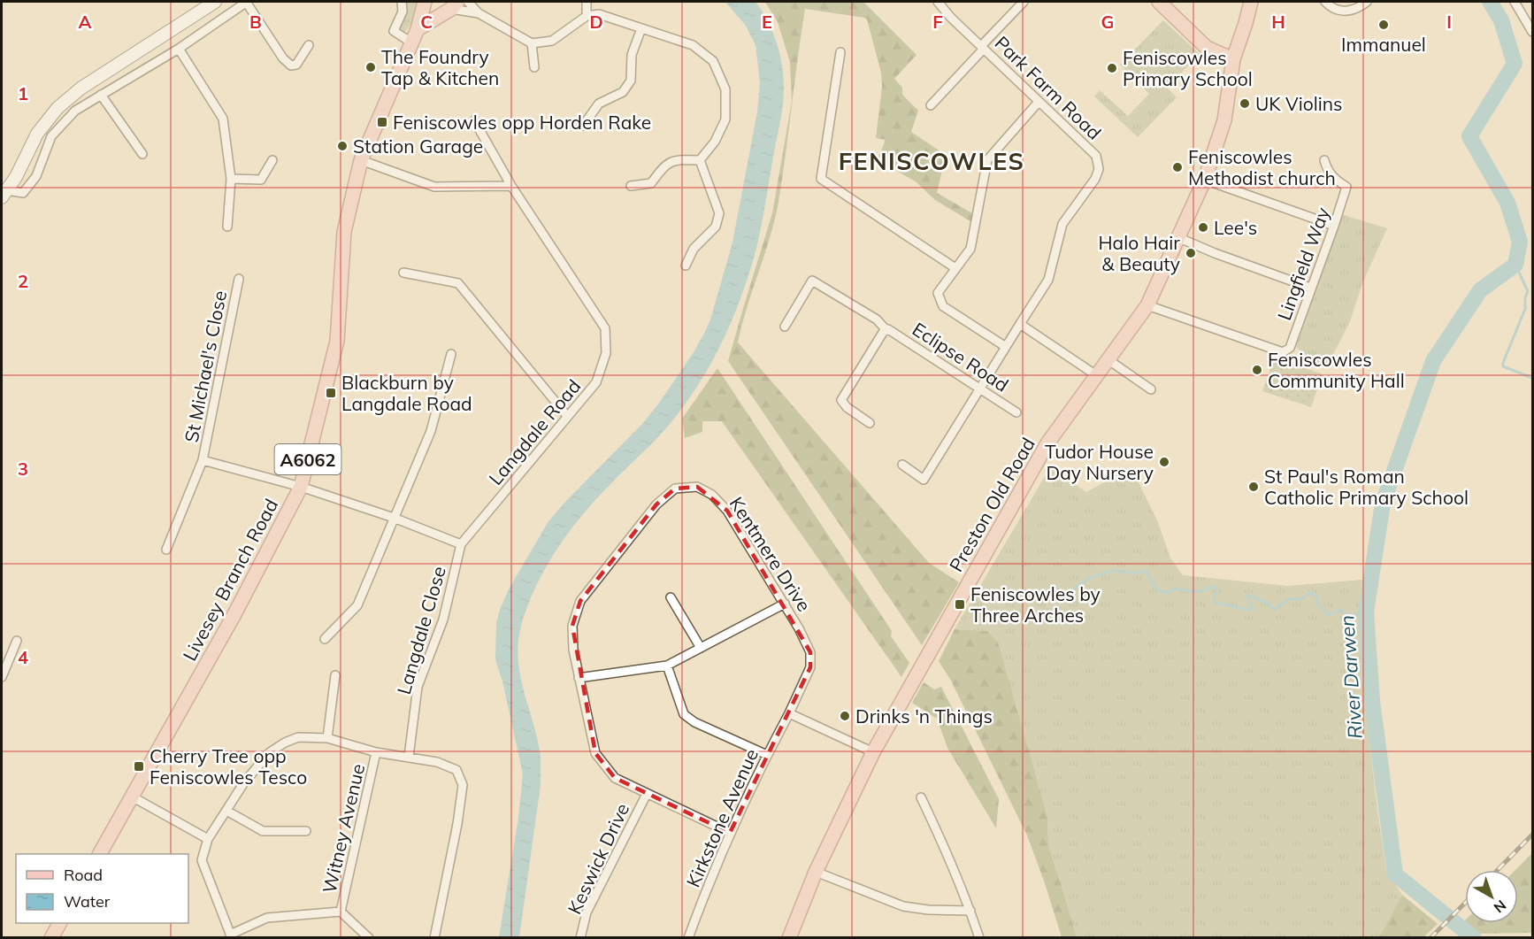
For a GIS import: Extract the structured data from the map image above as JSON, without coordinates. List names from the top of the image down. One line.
{"streets":{"main road":["A6062","Preston Old Road","Livesey Branch Road"],"street":["Park Farm Road","Lingfield Way","Eclipse Road","St Michael's Close","Langdale Road","Kentmere Drive","Langdale Close","Kirkstone Avenue","Witney Avenue","Keswick Drive"]},"crossings":[["Park Farm Road","Eclipse Road"],["Lingfield Way","Preston Old Road"],["St Michael's Close","Livesey Branch Road"],["Langdale Road","Langdale Close"],["Kentmere Drive","Kirkstone Avenue"],["Kentmere Drive","Keswick Drive"]],"districts":["FENISCOWLES"],"water":["River Darwen"],"places":{"other":["Immanuel","The Foundry Tap & Kitchen","Feniscowles Primary School","UK Violins","Station Garage","Feniscowles Methodist church","Lee's","Halo Hair & Beauty","Feniscowles Community Hall","Tudor House Day Nursery","St Paul's Roman Catholic Primary School","Drinks 'n Things"],"transit":["Feniscowles opp Horden Rake","Blackburn by Langdale Road","Feniscowles by Three Arches","Cherry Tree opp Feniscowles Tesco"]},"legend":["Road","Water"],"north":"bottom right","grid":{"columns":["A","B","C","D","E","F","G","H","I"],"rows":["1","2","3","4"]}}
